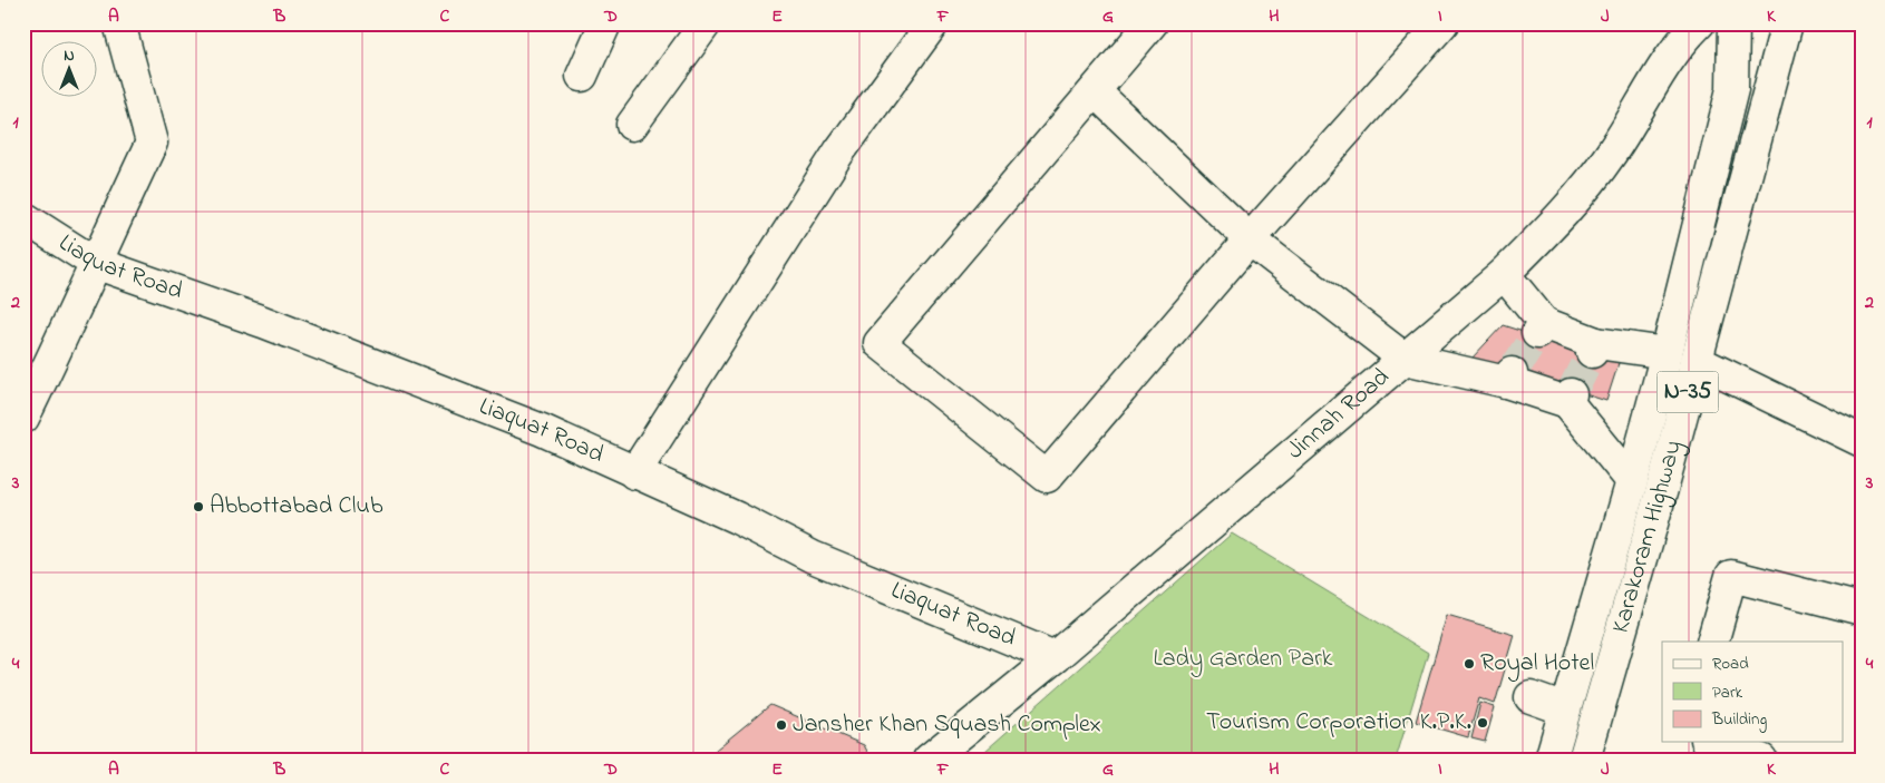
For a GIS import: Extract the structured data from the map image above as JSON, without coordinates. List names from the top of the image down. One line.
{"streets":{"main road":["Liaquat Road","N-35","Jinnah Road","Karakoram Highway"]},"crossings":[["Liaquat Road","Jinnah Road"]],"parks":["Lady Garden Park"],"places":["Abbottabad Club","Royal Hotel","Tourism Corporation K.P.K.","Jansher Khan Squash Complex"],"legend":["Road","Park","Building"],"north":"top","grid":{"columns":["A","B","C","D","E","F","G","H","I","J","K"],"rows":["1","2","3","4"]}}
